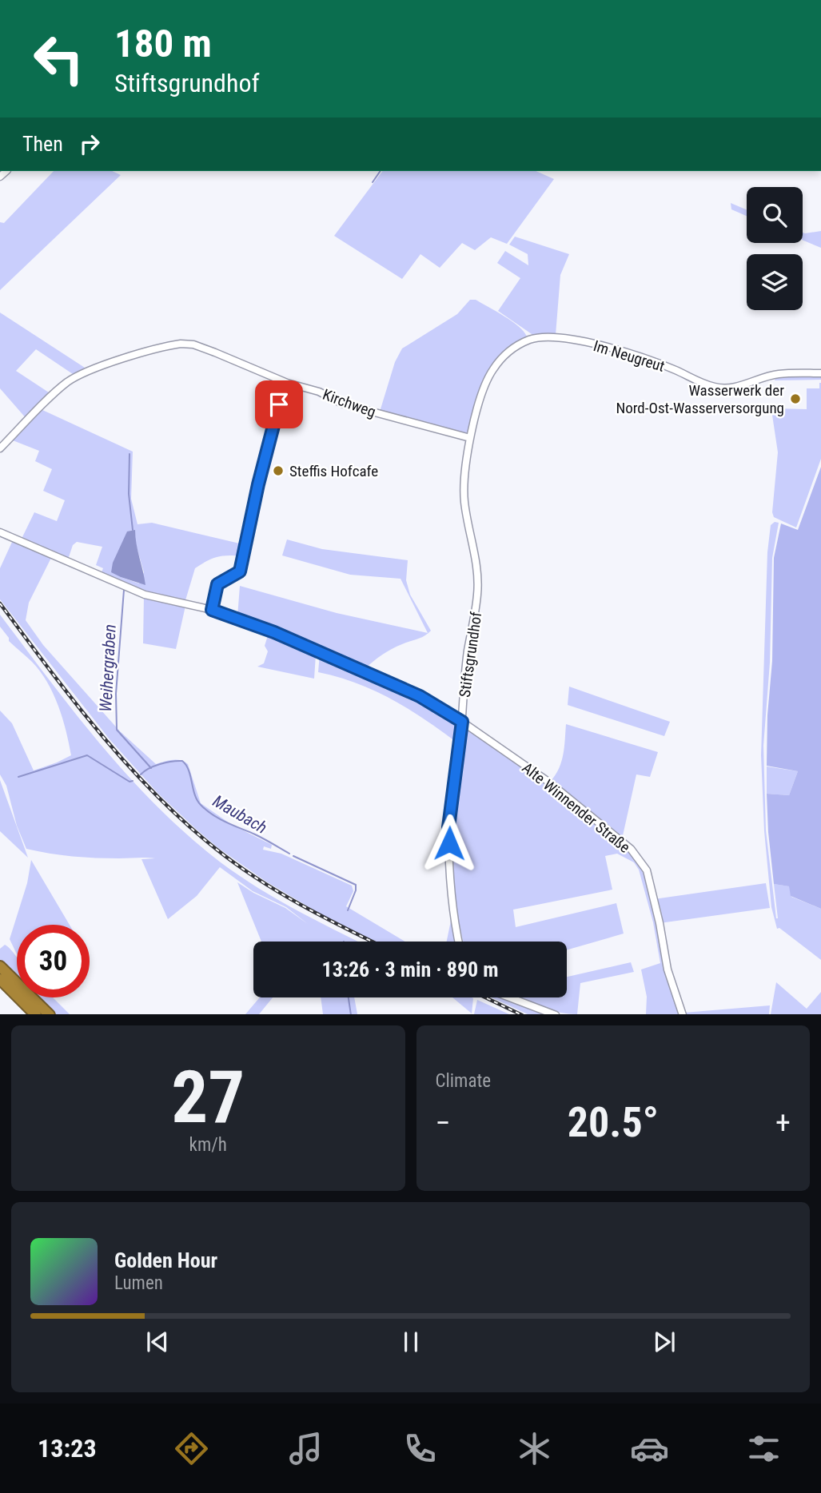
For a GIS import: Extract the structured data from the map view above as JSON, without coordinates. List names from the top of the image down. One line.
{"streets":{"street":["Im Neugreut","Kirchweg","Stiftsgrundhof","Alte Winnender Straße"]},"crossings":[["Im Neugreut","Stiftsgrundhof"],["Kirchweg","Stiftsgrundhof"],["Stiftsgrundhof","Alte Winnender Straße"]],"water":["Weihergraben","Maubach"],"places":["Wasserwerk der Nord-Ost-Wasserversorgung","Steffis Hofcafe"],"page":{"turn":["180 m","Stiftsgrundhof"],"then":"Then","limit":"30","trip":"13:26 · 3 min · 890 m","tile":[["27","km/h"],"Climate"],"heat":["−","20.5°","+"],"song":["Golden Hour","Lumen"],"tabs":"13:23"}}
